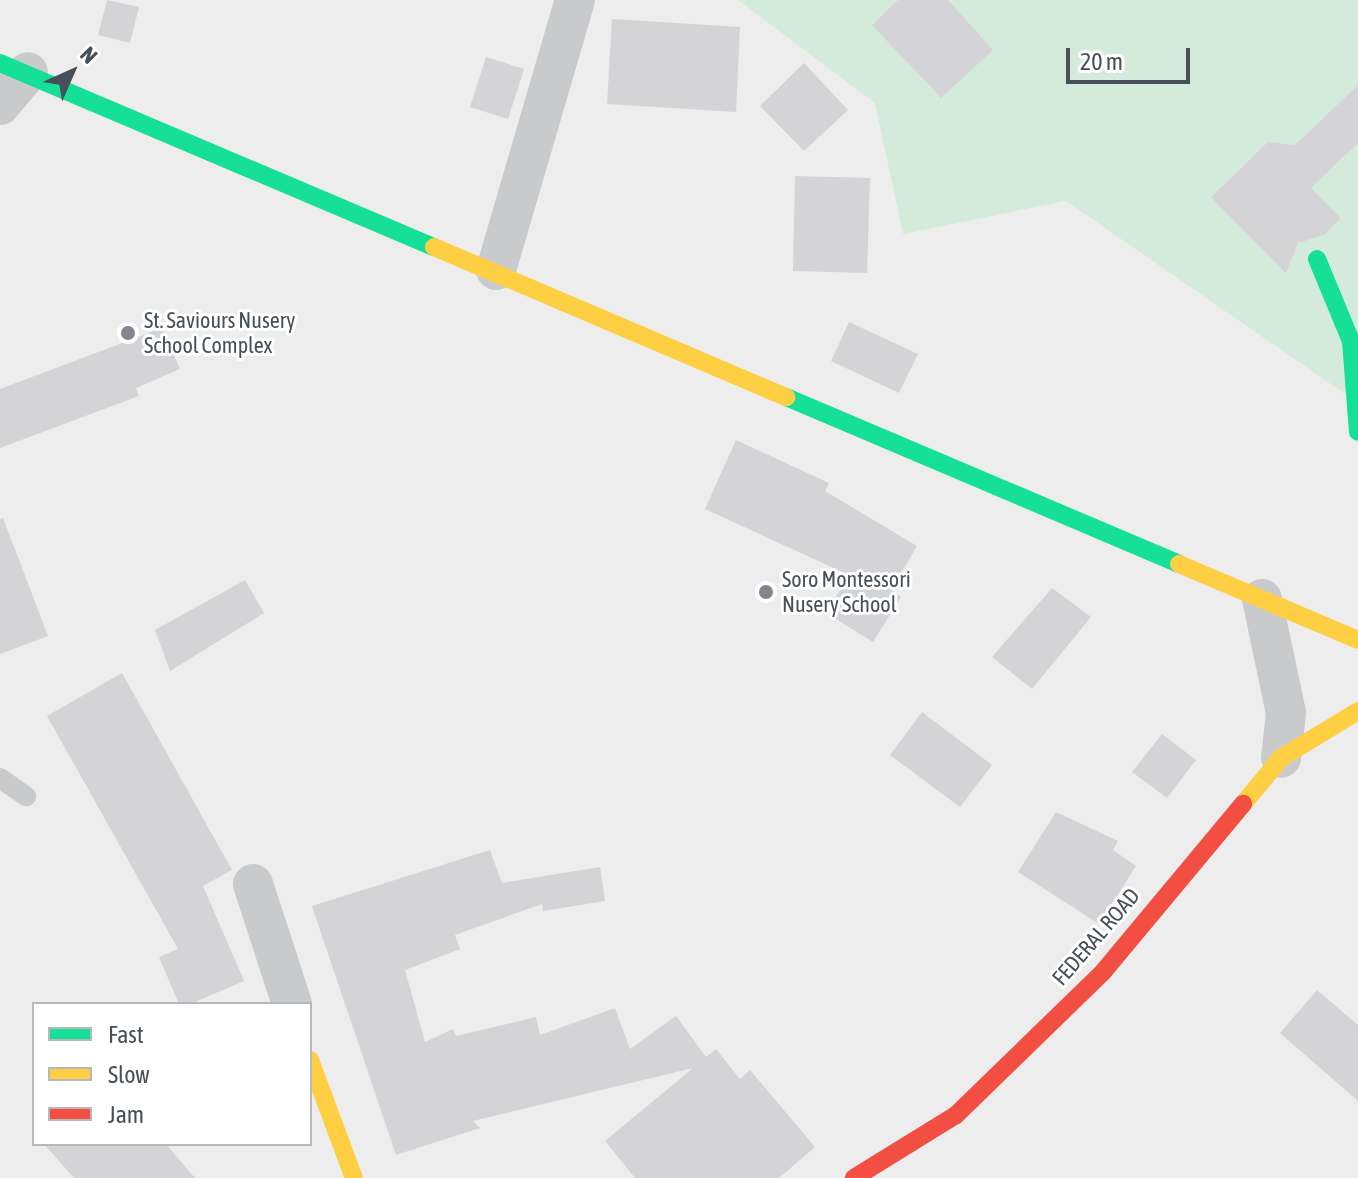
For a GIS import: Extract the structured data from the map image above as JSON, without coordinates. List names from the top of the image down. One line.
{"streets":{"street":["FEDERAL ROAD"]},"places":["St. Saviours Nusery School Complex","Soro Montessori Nusery School"],"legend":["Fast","Slow","Jam"],"scale_bar":"20 m","north":"top right"}
